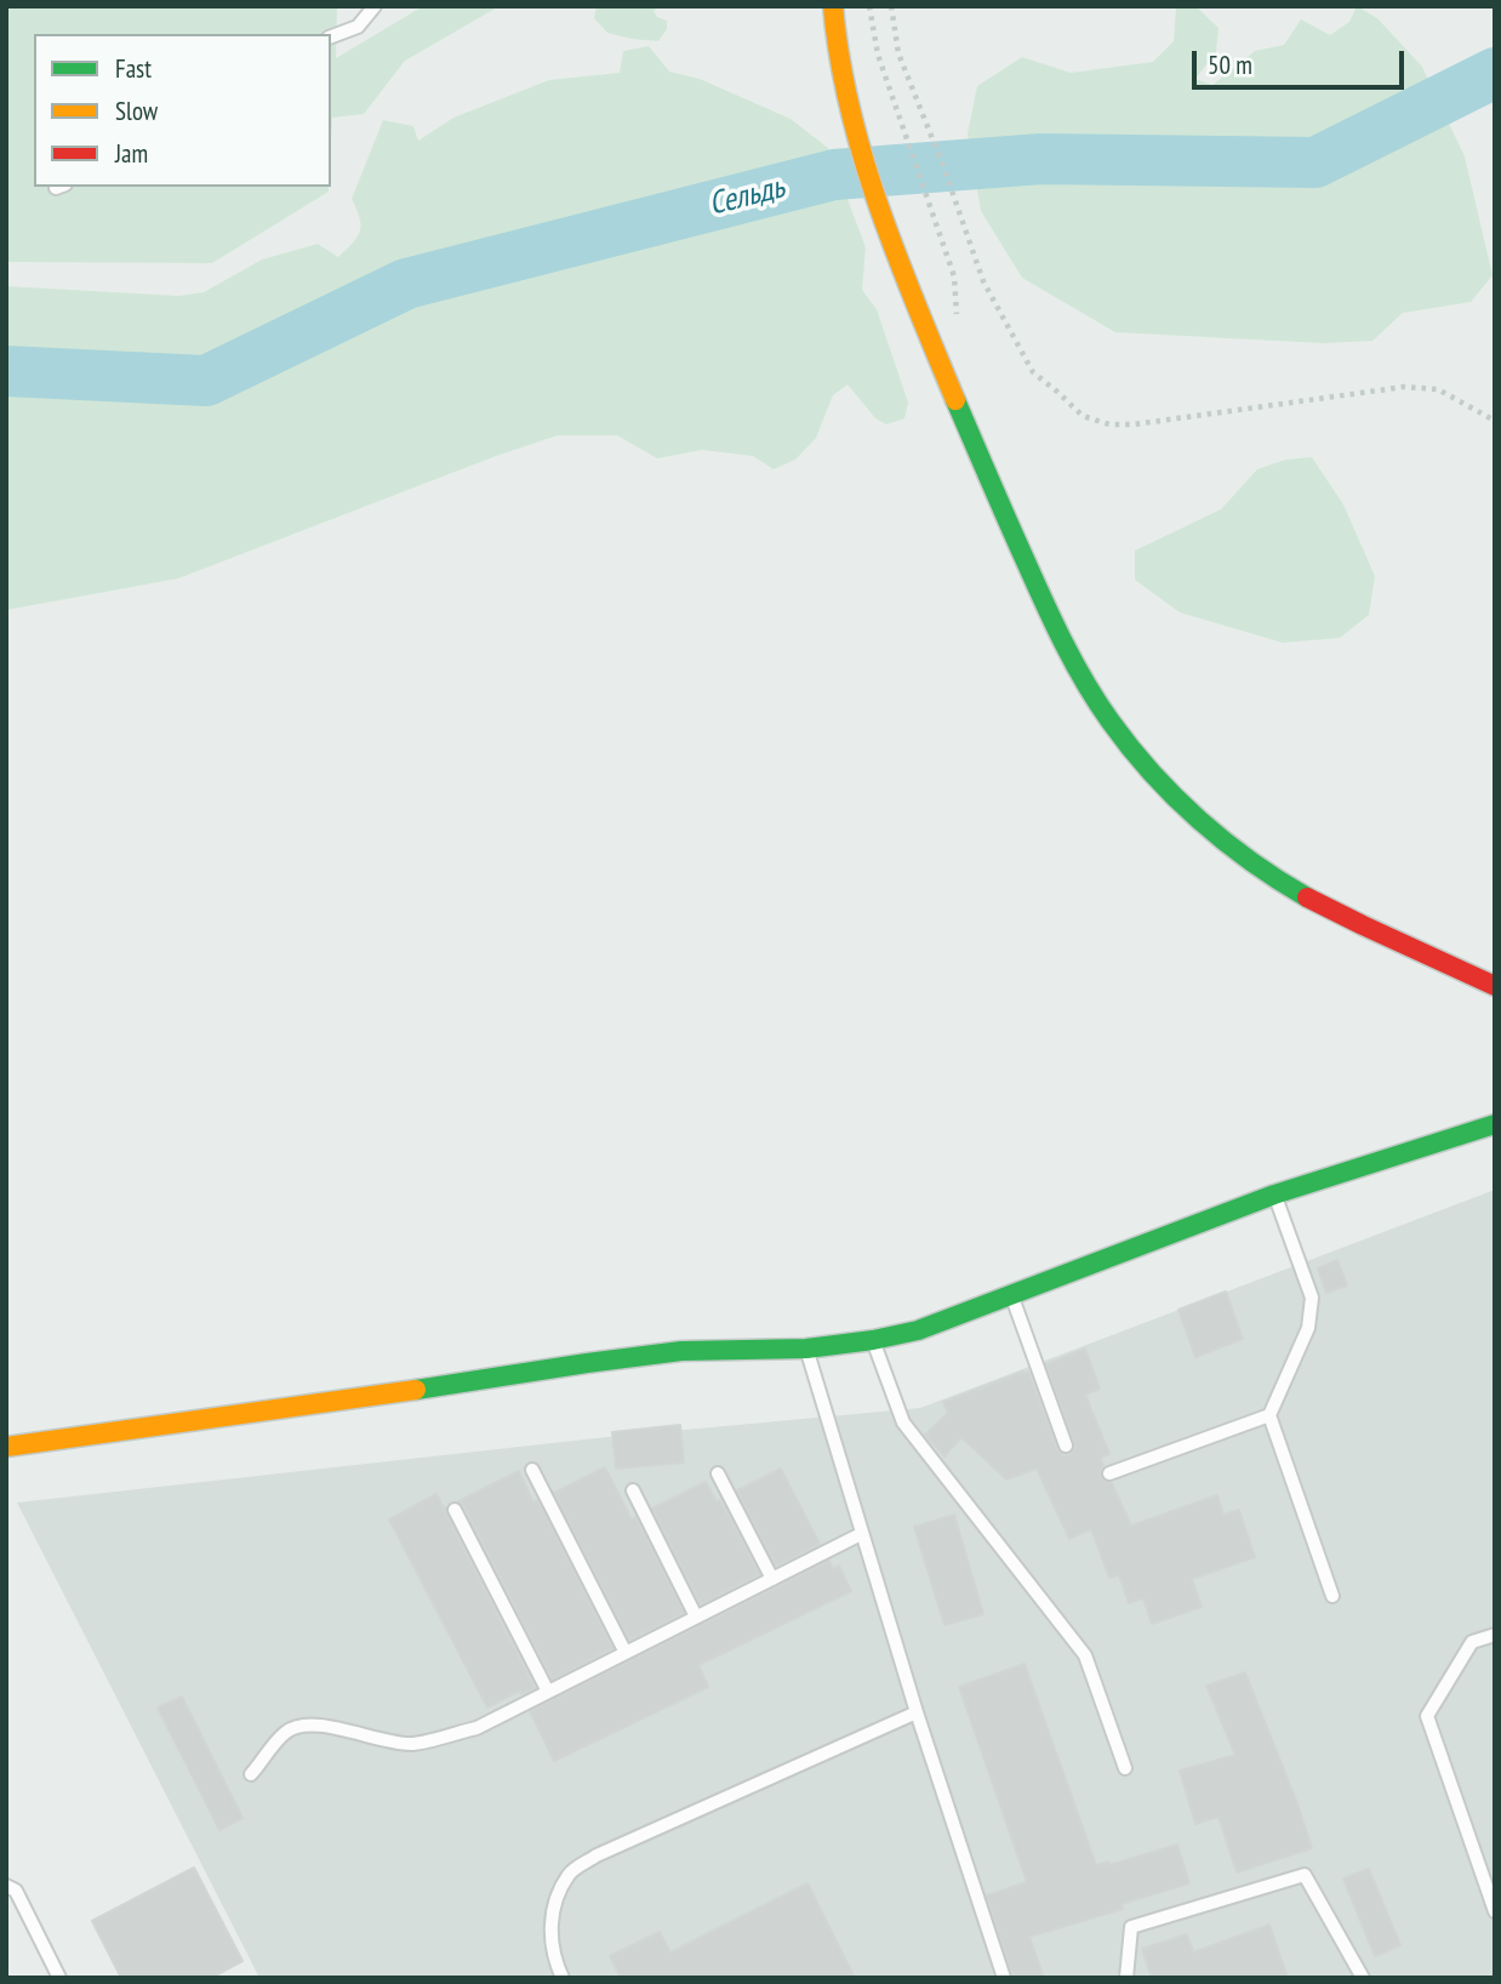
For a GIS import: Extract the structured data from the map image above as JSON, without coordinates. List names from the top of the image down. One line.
{"water":["Сельдь"],"legend":["Fast","Slow","Jam"],"scale_bar":"50 m"}
